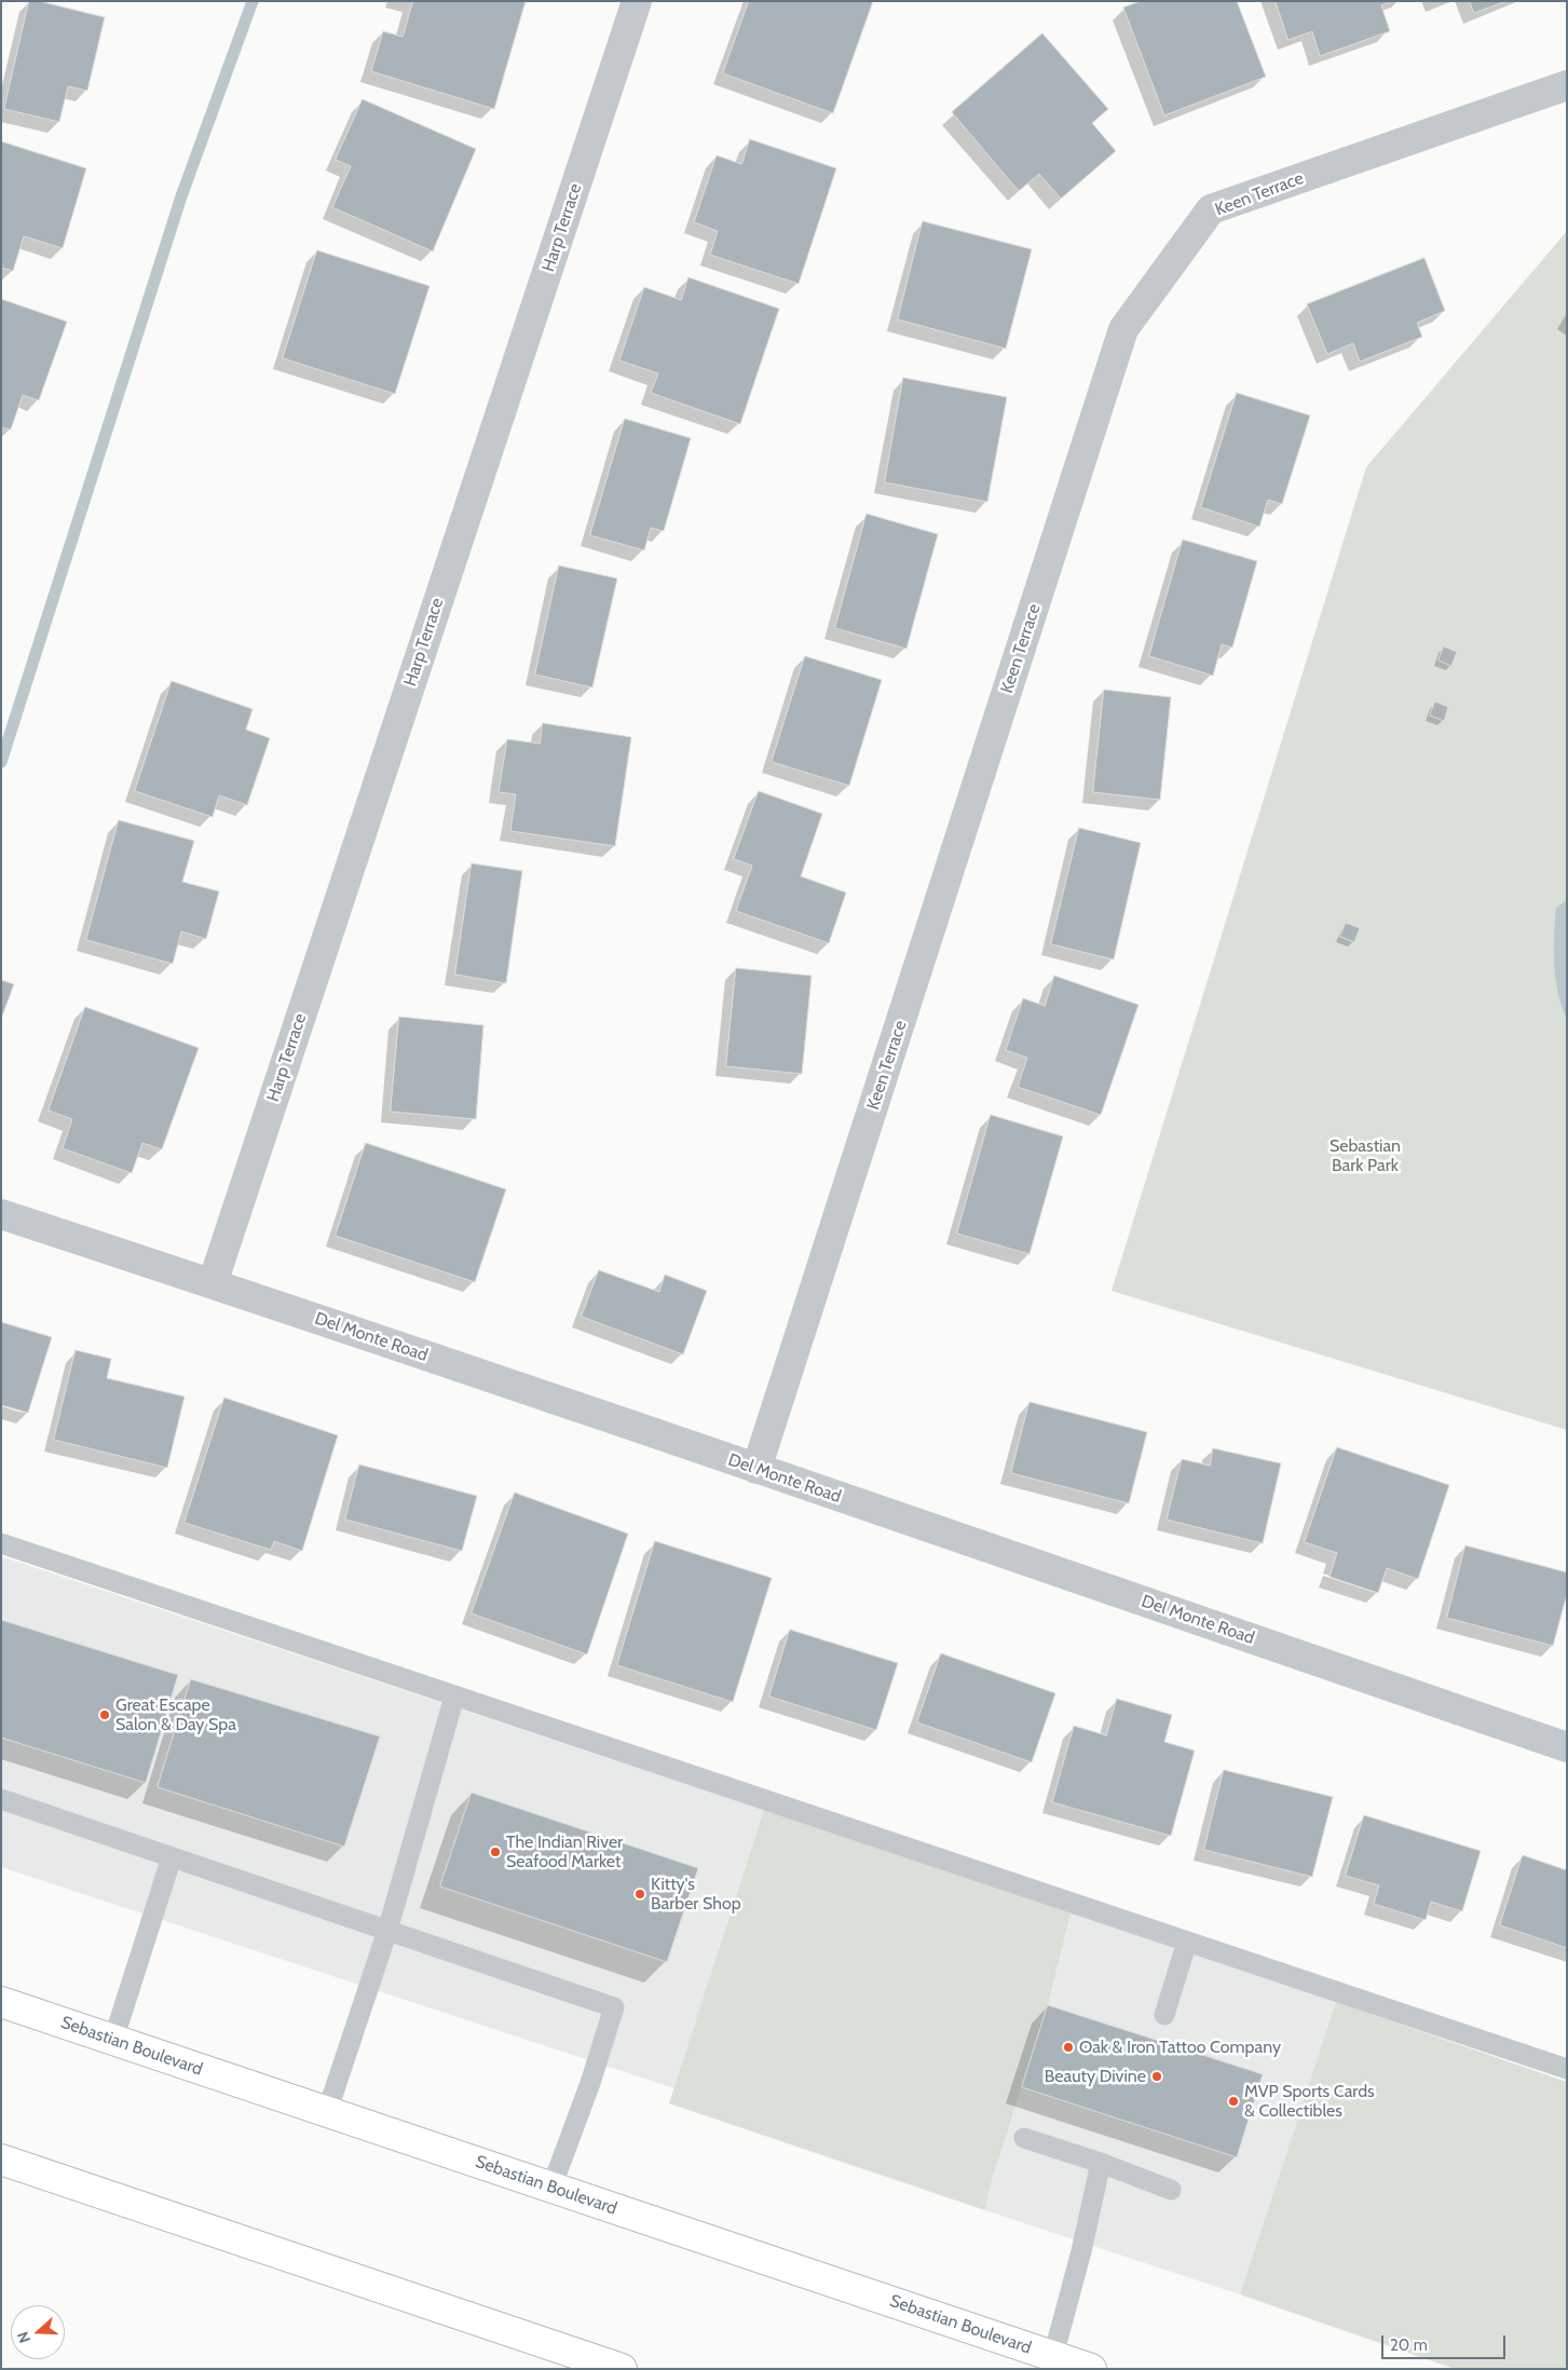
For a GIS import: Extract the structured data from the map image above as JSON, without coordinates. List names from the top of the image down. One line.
{"streets":{"main road":["Sebastian Boulevard"],"street":["Keen Terrace","Harp Terrace","Del Monte Road"]},"crossings":[["Keen Terrace","Del Monte Road"],["Harp Terrace","Del Monte Road"]],"parks":["Sebastian Bark Park"],"places":["Great Escape Salon & Day Spa","The Indian River Seafood Market","Kitty's Barber Shop","Oak & Iron Tattoo Company","Beauty Divine","MVP Sports Cards & Collectibles"],"scale_bar":"20 m","north":"left"}
